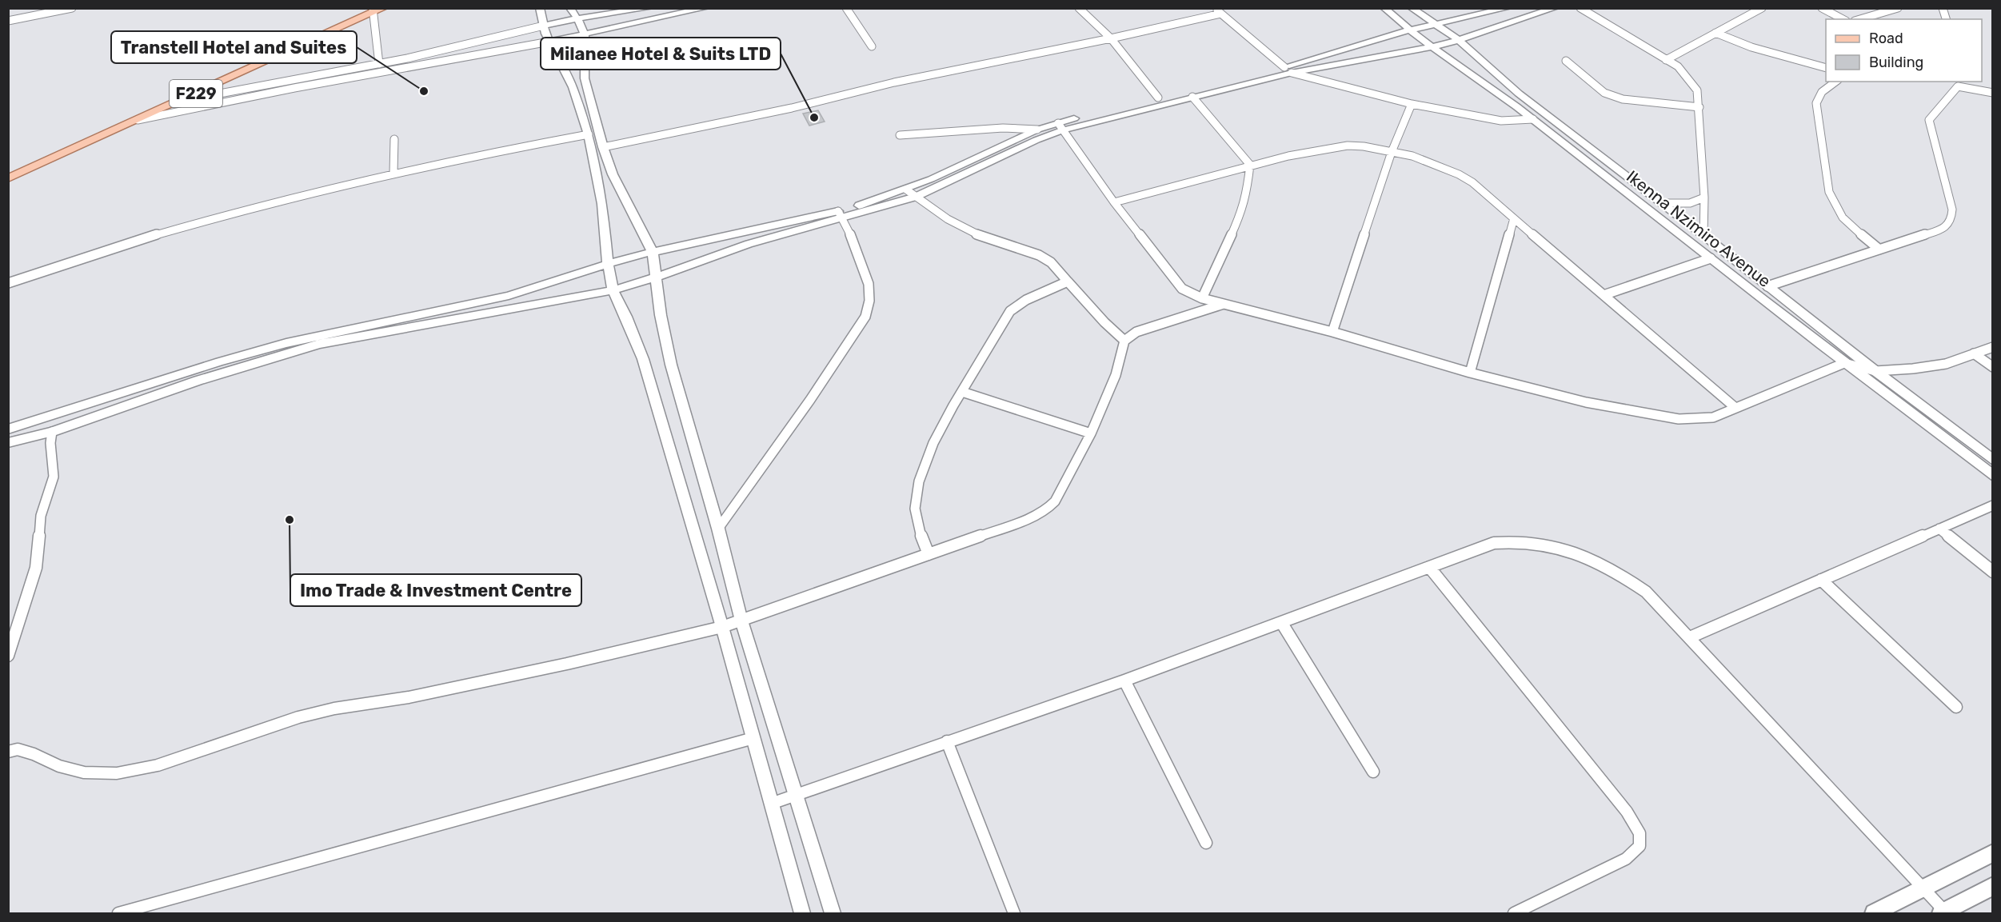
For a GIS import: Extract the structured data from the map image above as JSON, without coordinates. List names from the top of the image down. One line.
{"streets":{"main road":["F229"],"street":["Ikenna Nzimiro Avenue"]},"places":["Transtell Hotel and Suites","Milanee Hotel & Suits LTD","Imo Trade & Investment Centre"],"legend":["Road","Building"]}
